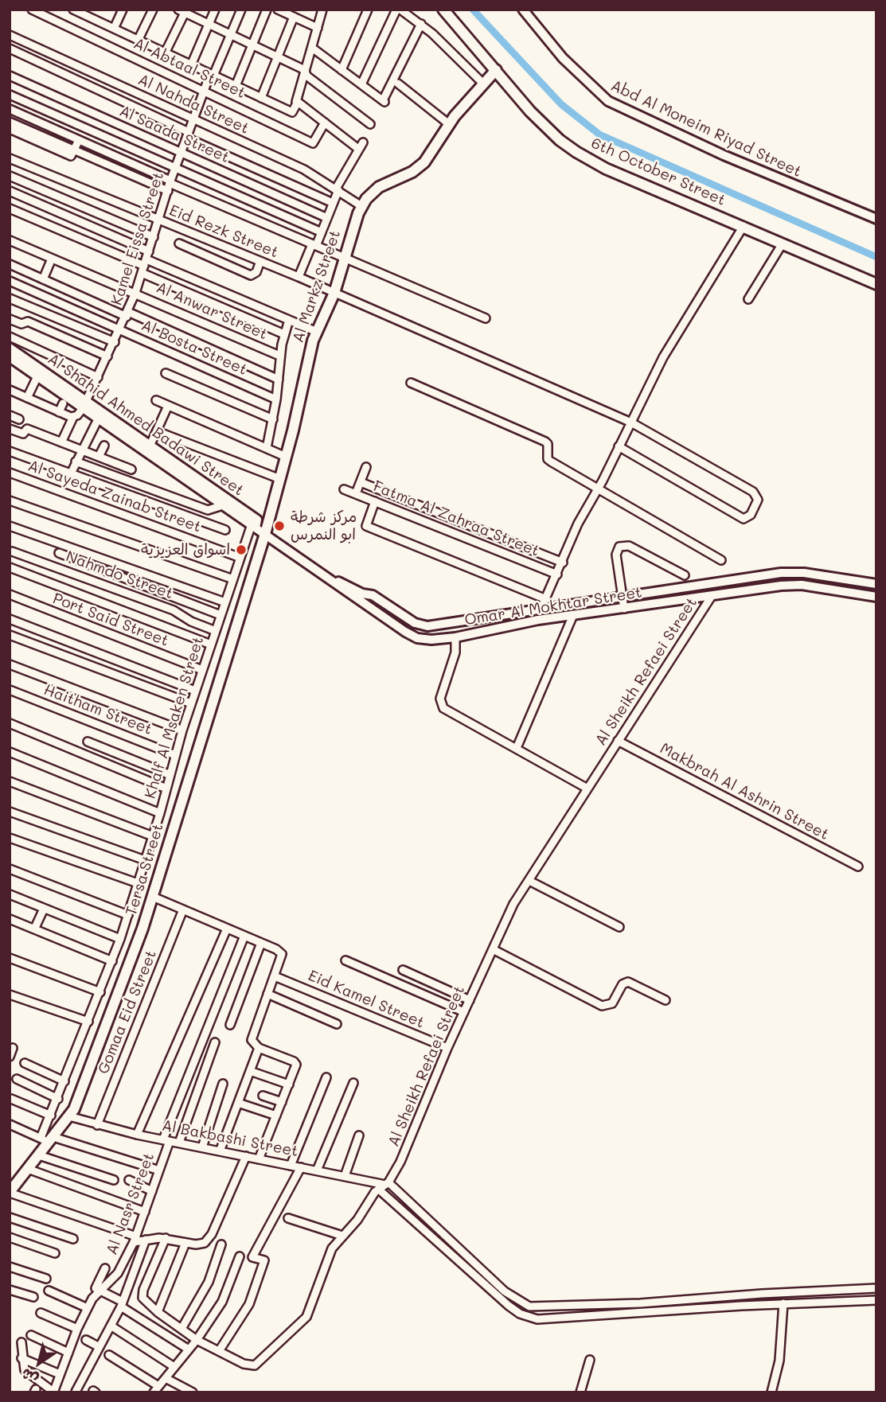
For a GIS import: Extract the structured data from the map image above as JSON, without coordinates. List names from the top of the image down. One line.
{"streets":{"main road":["6th October Street","Al Markz Street","Tersa Street"],"street":["Al Abtaal Street","Al Nahda Street","Abd Al Moneim Riyad Street","Al Saada Street","Eid Rezk Street","Kamel Eissa Street","Al Anwar Street","Al Bosta Street","Al Shahid Ahmed Badawi Street","Al Sayeda Zainab Street","Fatma Al Zahraa Street","Nahmdo Street","Omar Al Mokhtar Street","Port Said Street","Al Sheikh Refaei Street","Haitham Street","Khalf Al Msaken Street","Makbrah Al Ashrin Street","Eid Kamel Street","Gomaa Eid Street","Al Bakbashi Street","Al Nasr Street"]},"crossings":[["Al Abtaal Street","Kamel Eissa Street"],["Al Nahda Street","Kamel Eissa Street"],["Al Nahda Street","Al Markz Street"],["Al Saada Street","Kamel Eissa Street"],["6th October Street","Al Markz Street"],["Eid Rezk Street","Kamel Eissa Street"],["Eid Rezk Street","Al Markz Street"],["Kamel Eissa Street","Al Anwar Street"],["Kamel Eissa Street","Al Bosta Street"],["Kamel Eissa Street","Al Shahid Ahmed Badawi Street"],["Al Markz Street","Al Shahid Ahmed Badawi Street"],["Al Markz Street","Omar Al Mokhtar Street"],["Al Markz Street","Tersa Street"],["Al Shahid Ahmed Badawi Street","Omar Al Mokhtar Street"],["Al Shahid Ahmed Badawi Street","Khalf Al Msaken Street"],["Al Shahid Ahmed Badawi Street","Tersa Street"],["Al Sayeda Zainab Street","Khalf Al Msaken Street"],["Nahmdo Street","Khalf Al Msaken Street"],["Omar Al Mokhtar Street","Al Sheikh Refaei Street"],["Omar Al Mokhtar Street","Tersa Street"],["Port Said Street","Khalf Al Msaken Street"],["Al Sheikh Refaei Street","Makbrah Al Ashrin Street"],["Al Sheikh Refaei Street","Eid Kamel Street"],["Al Sheikh Refaei Street","Al Bakbashi Street"],["Haitham Street","Khalf Al Msaken Street"],["Khalf Al Msaken Street","Tersa Street"],["Tersa Street","Al Bakbashi Street"],["Gomaa Eid Street","Al Bakbashi Street"],["Al Bakbashi Street","Al Nasr Street"]],"places":["مركز شرطة ابو النمرس","اسواق العزيزية"],"north":"bottom left"}
